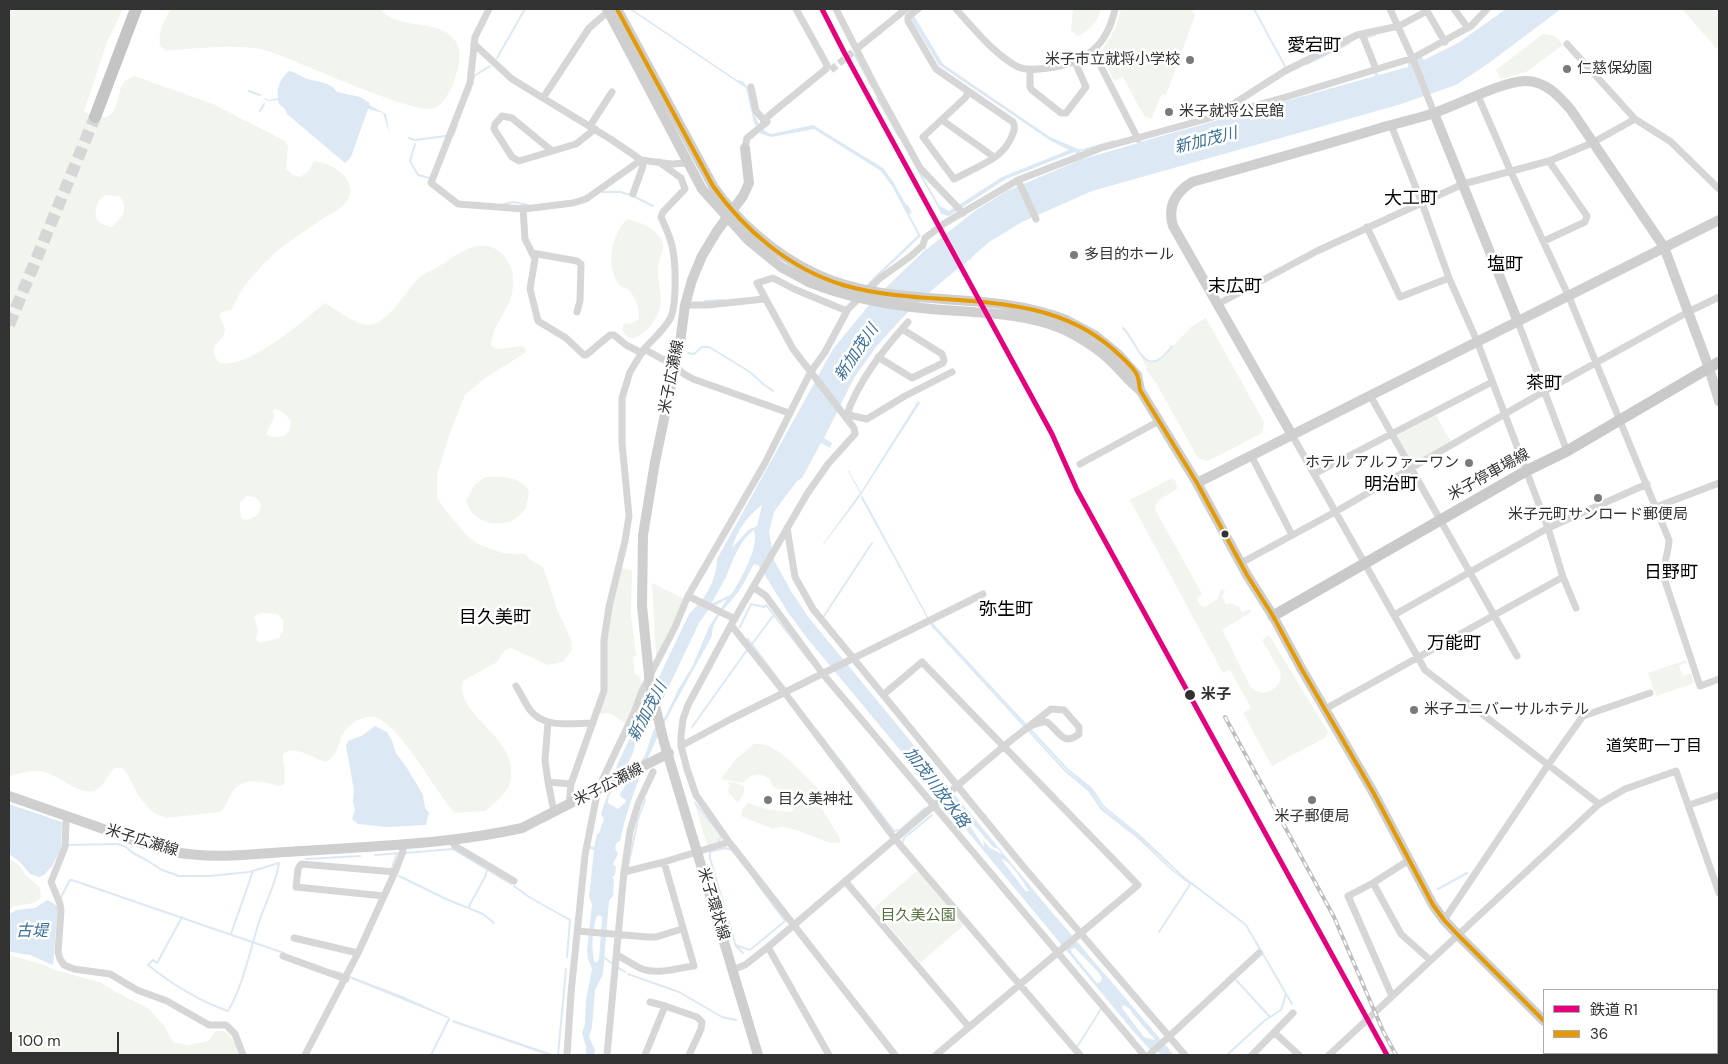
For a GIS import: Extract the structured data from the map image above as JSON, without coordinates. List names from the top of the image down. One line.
{"streets":{"main road":["米子広瀬線","米子停車場線","米子環状線"]},"crossings":[["米子広瀬線","米子環状線"]],"districts":["愛宕町","大工町","塩町","末広町","茶町","明治町","日野町","弥生町","目久美町","万能町","道笑町一丁目"],"water":["新加茂川","加茂川放水路","古堤"],"parks":["目久美公園"],"places":["米子市立就将小学校","仁慈保幼園","米子就将公民館","多目的ホール","ホテル アルファーワン","米子元町サンロード郵便局","米子","米子ユニバーサルホテル","目久美神社","米子郵便局"],"lines":["rail line R1","transit line 36"],"legend":["鉄道 R1","36"],"scale_bar":"100 m"}
